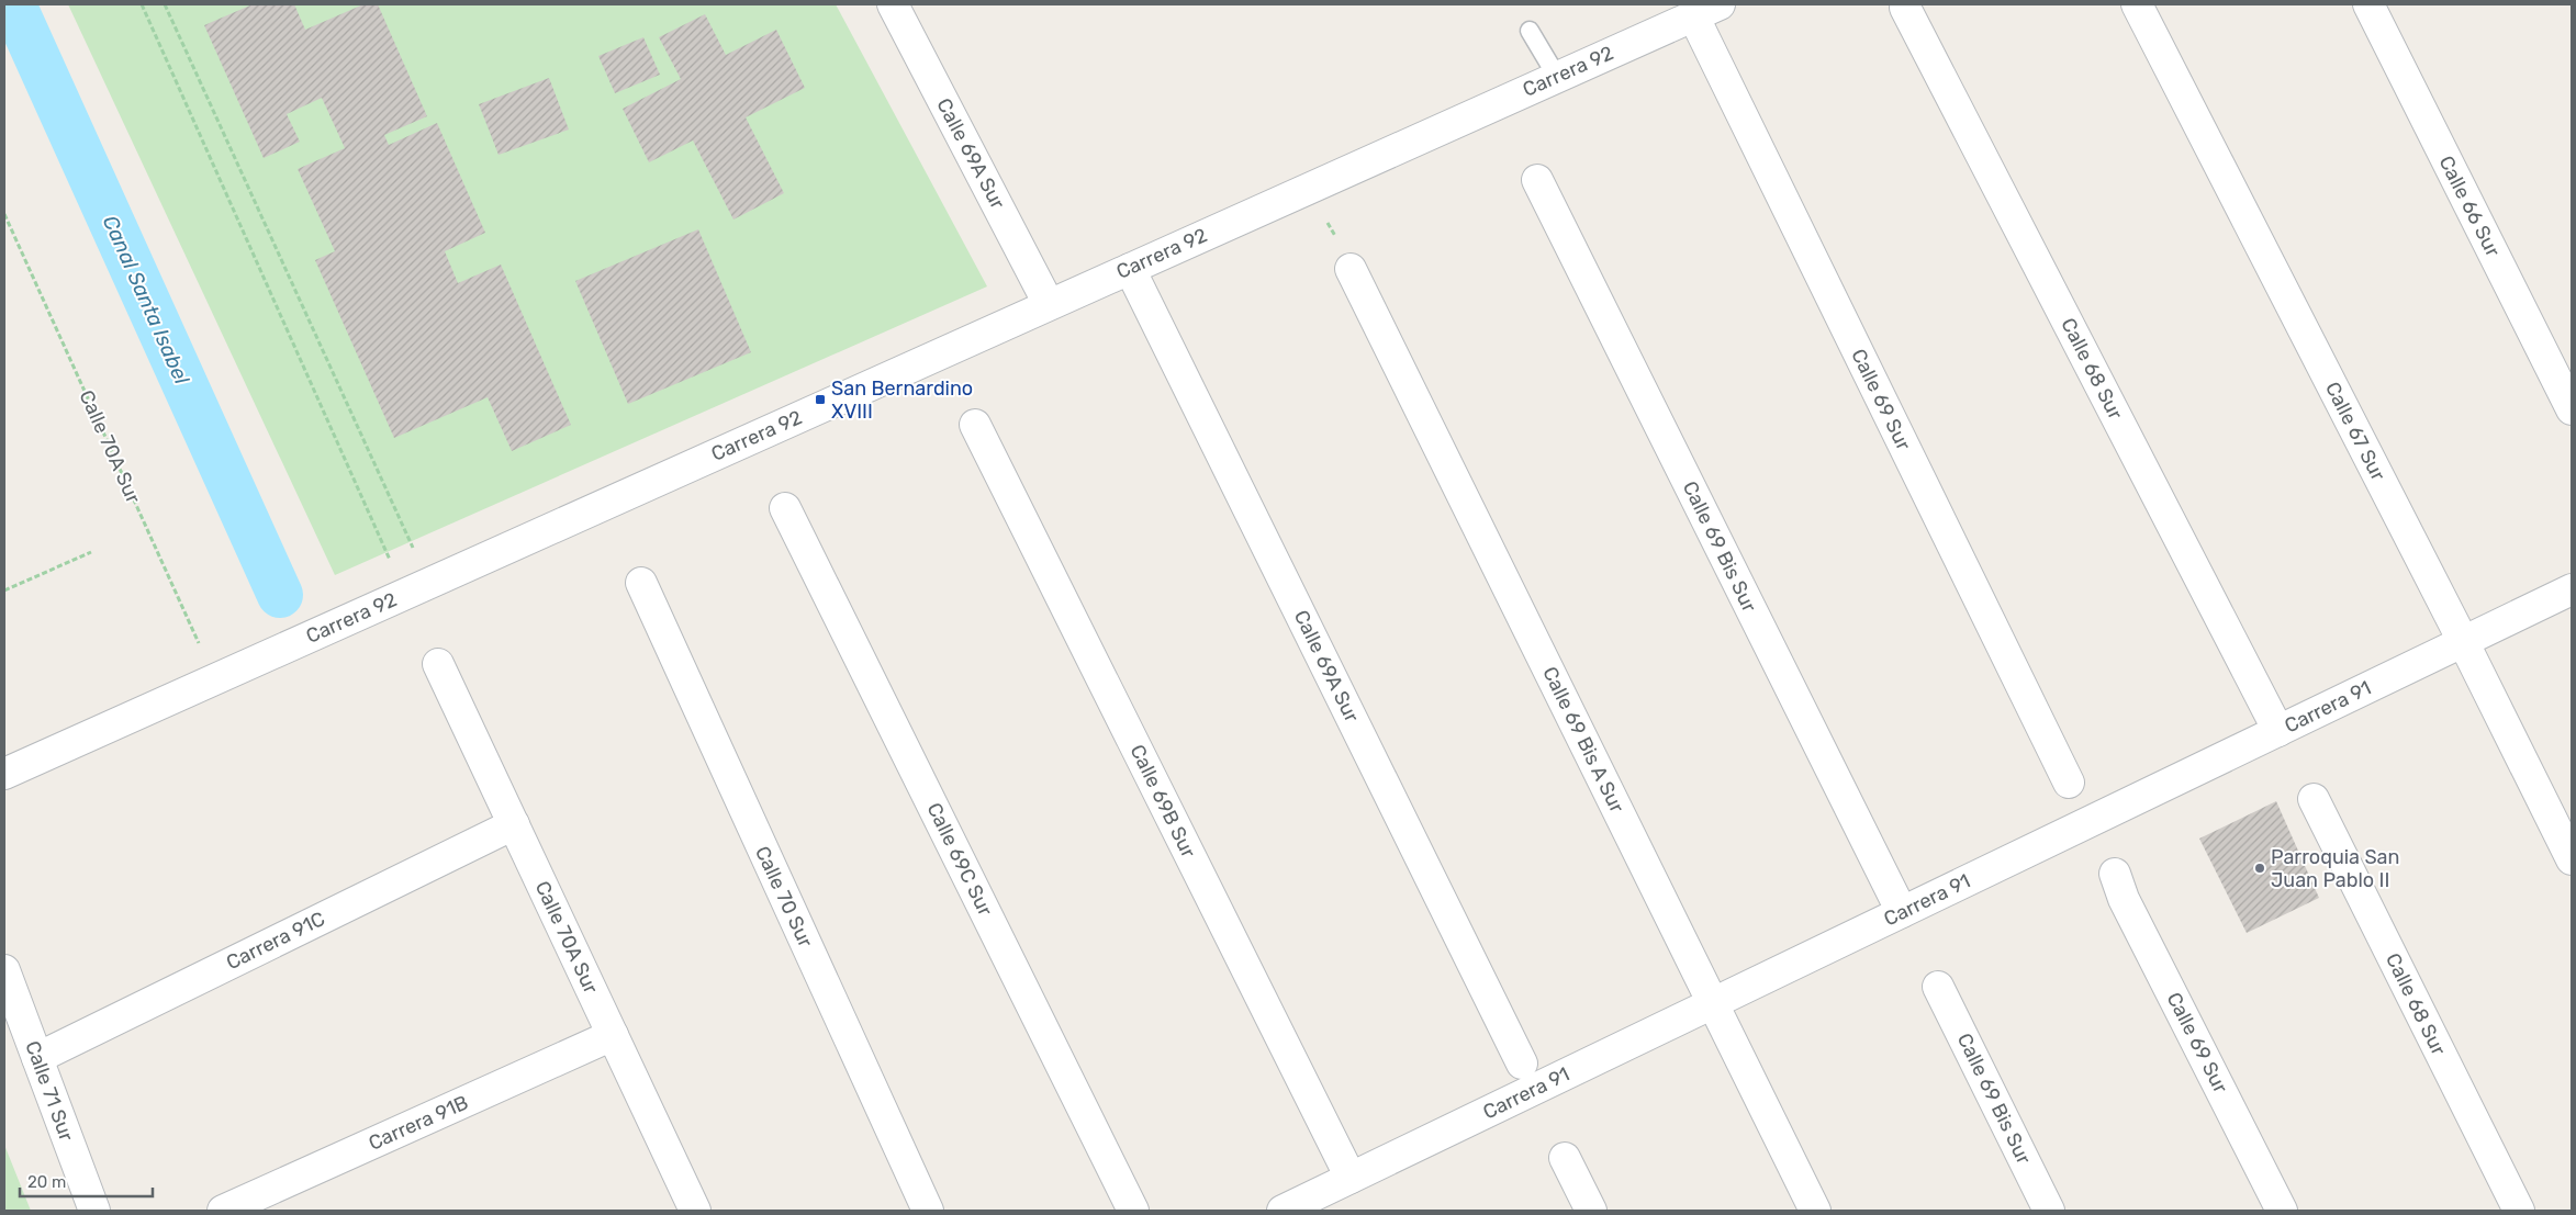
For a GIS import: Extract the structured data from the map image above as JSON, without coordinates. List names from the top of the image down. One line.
{"streets":{"street":["Carrera 92","Calle 69A Sur","Calle 66 Sur","Calle 68 Sur","Calle 69 Sur","Calle 67 Sur","Calle 70A Sur","Calle 69 Bis Sur","Carrera 91","Calle 69 Bis A Sur","Calle 69B Sur","Calle 69C Sur","Calle 70 Sur","Carrera 91C","Calle 71 Sur","Carrera 91B"]},"crossings":[["Carrera 92","Calle 69A Sur"],["Carrera 92","Calle 69 Sur"],["Carrera 92","Calle 70A Sur"],["Calle 68 Sur","Carrera 91"],["Calle 67 Sur","Carrera 91"],["Calle 70A Sur","Carrera 91C"],["Calle 70A Sur","Carrera 91B"],["Calle 69 Bis Sur","Carrera 91"],["Carrera 91","Calle 69 Bis A Sur"],["Carrera 91","Calle 69B Sur"],["Carrera 91C","Calle 71 Sur"]],"water":["Canal Santa Isabel"],"places":{"transit":["San Bernardino XVIII"],"other":["Parroquia San Juan Pablo II"]},"scale_bar":"20 m"}
